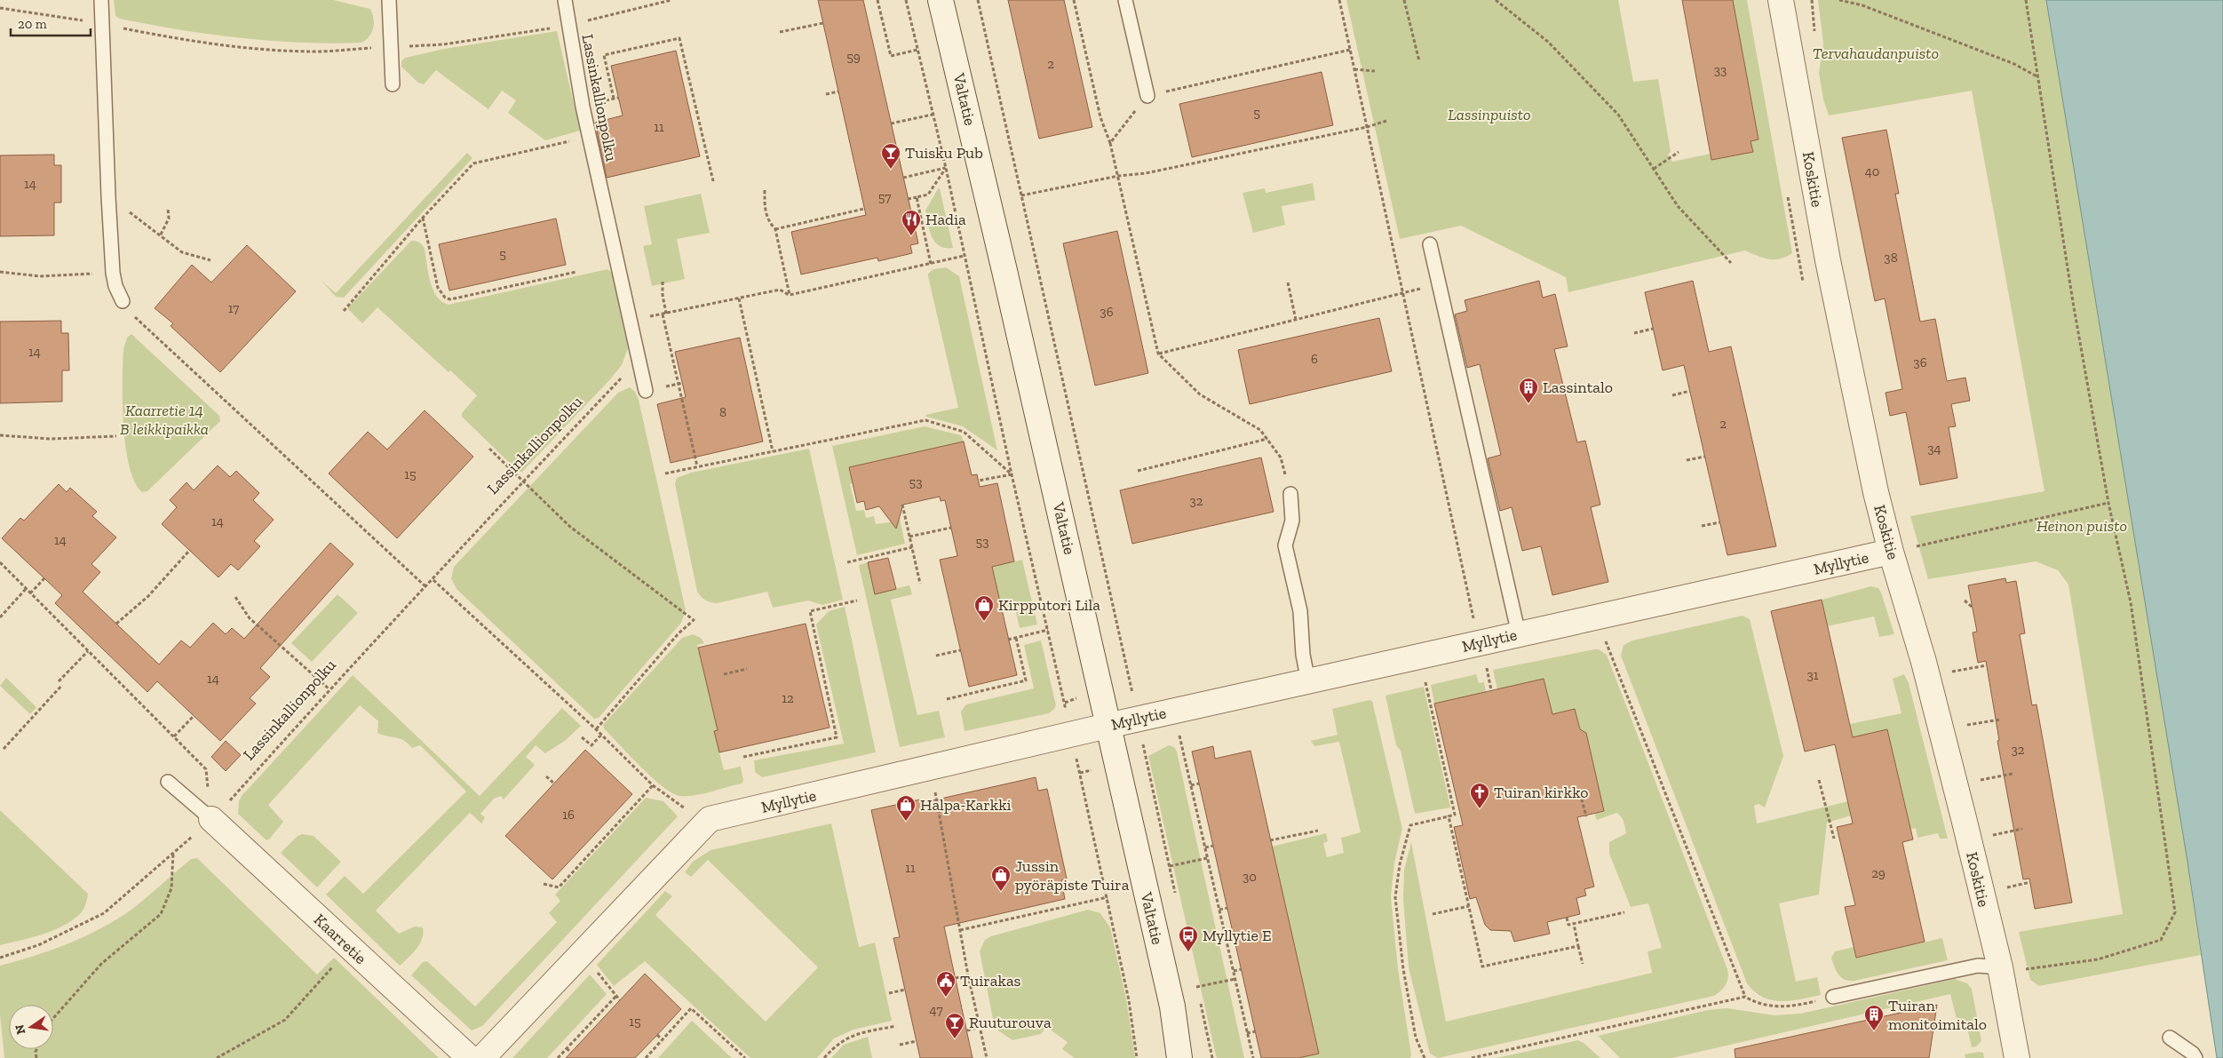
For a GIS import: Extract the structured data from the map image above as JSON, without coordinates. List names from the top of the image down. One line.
{"streets":{"street":["Valtatie","Koskitie","Myllytie","Kaarretie"],"lane":["Lassinkallionpolku"]},"crossings":[["Lassinkallionpolku","Kaarretie"],["Valtatie","Myllytie"],["Koskitie","Myllytie"]],"parks":["Tervahaudanpuisto","Lassinpuisto","Kaarretie 14 B leikkipaikka","Heinon puisto"],"places":{"bar":["Tuisku Pub","Ruuturouva"],"restaurant":["Hadia"],"building":["Lassintalo","Tuiran monitoimitalo"],"shop":["Kirpputori Lila","Halpa-Karkki","Jussin pyöräpiste Tuira"],"church":["Tuiran kirkko"],"bus stop":["Myllytie E"],"public building":["Tuirakas"]},"house_numbers":["59","2","33","5","11","40","14","57","5","38","17","36","14","6","36","8","2","34","15","53","32","14","14","53","31","14","12","32","16","11","29","30","47","15"],"scale_bar":"20 m","north":"left"}
